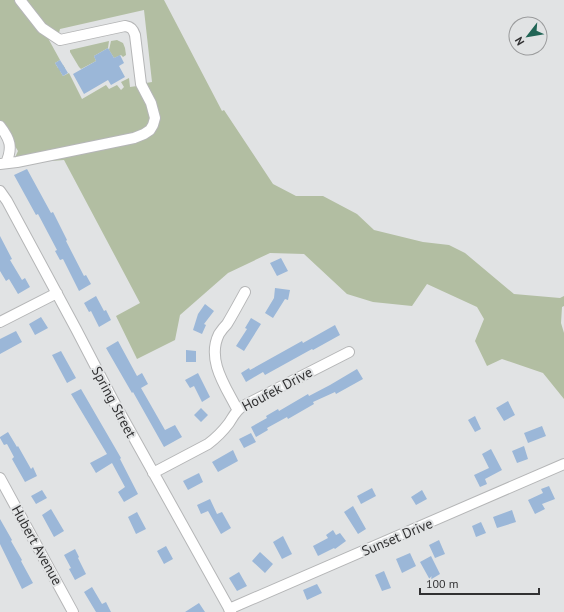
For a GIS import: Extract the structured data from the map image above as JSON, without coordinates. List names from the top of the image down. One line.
{"streets":{"street":["Houfek Drive","Spring Street","Sunset Drive","Hubert Avenue"]},"crossings":[["Houfek Drive","Spring Street"],["Spring Street","Sunset Drive"]],"scale_bar":"100 m","north":"bottom left"}
